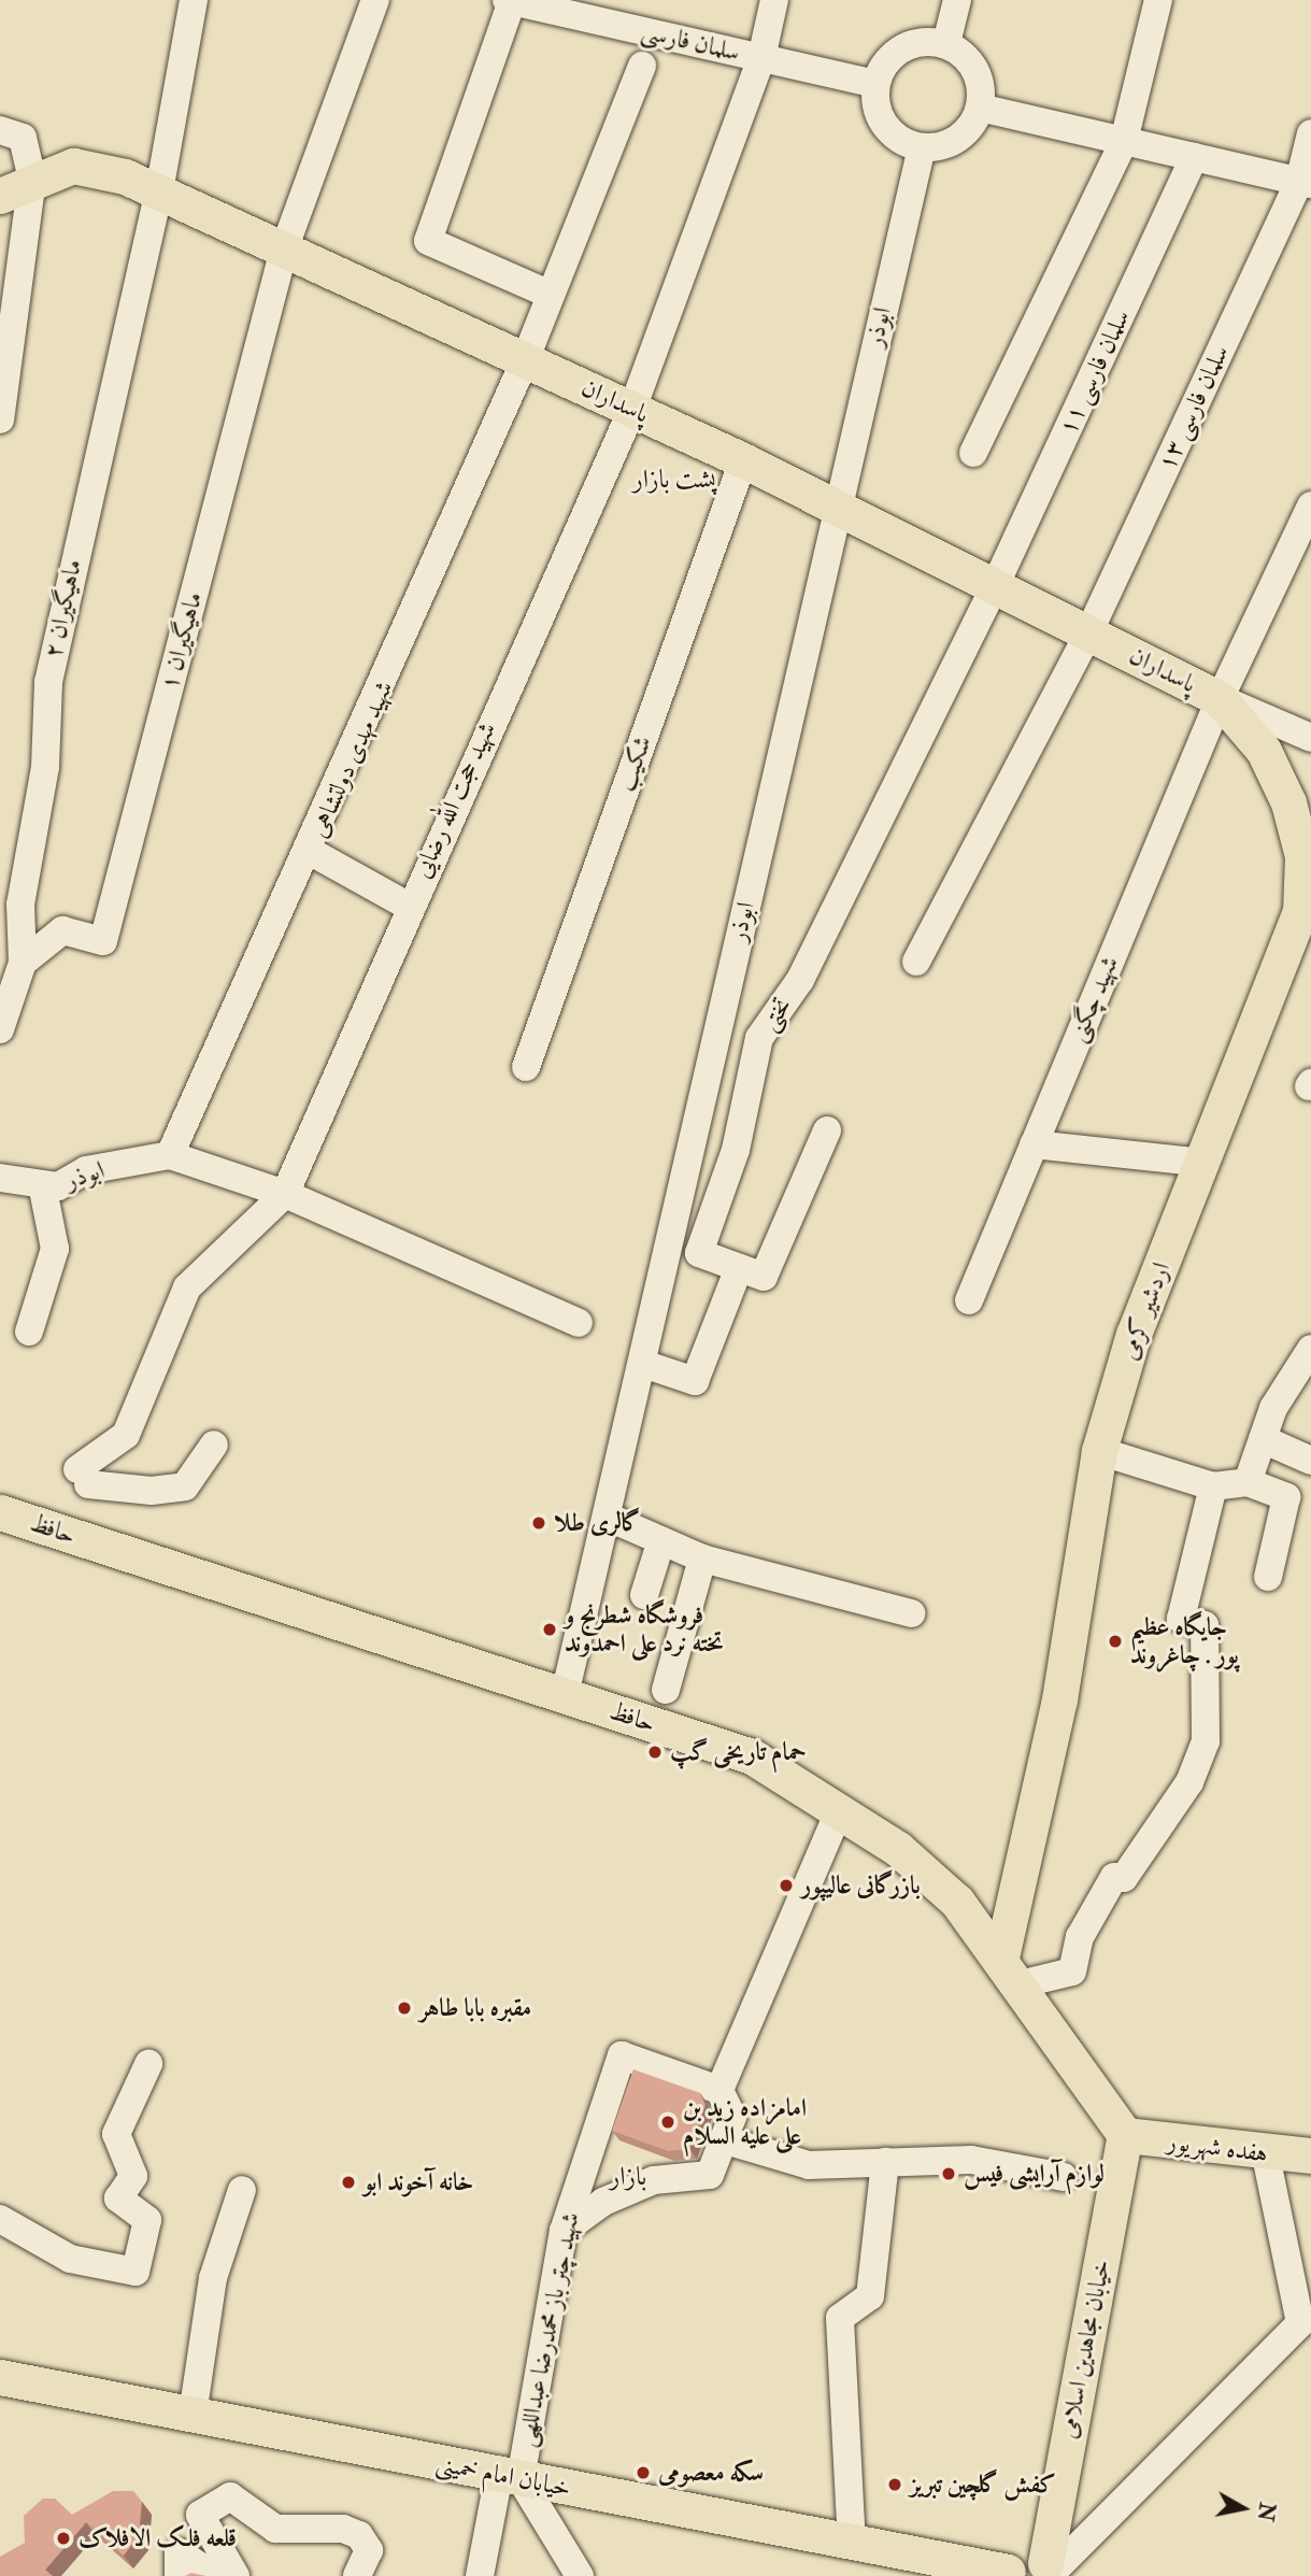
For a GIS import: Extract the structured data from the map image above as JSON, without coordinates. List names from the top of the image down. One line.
{"streets":{"main road":["پاسداران","اردشیر کرمی","حافظ","هفده شهریور","خیابان مجاهدین اسلامی","خیابان امام خمینی"],"street":["سلمان فارسی","ابوذر","سلمان فارسی ۱۱","سلمان فارسی ۱۳","ماهیگیران ۲","ماهیگیران ۱","شهید مهدی دولتشاهی","شکیب","شهید حجت الله رضایی","شهید چگنی","تختی","شهید چتر باز محمدرضا عبداللهی"]},"crossings":[["سلمان فارسی","ابوذر"],["سلمان فارسی","شهید حجت الله رضایی"],["ابوذر","پاسداران"],["ابوذر","شهید مهدی دولتشاهی"],["ابوذر","حافظ"],["سلمان فارسی ۱۱","پاسداران"],["سلمان فارسی ۱۱","تختی"],["پاسداران","سلمان فارسی ۱۳"],["پاسداران","ماهیگیران ۲"],["پاسداران","ماهیگیران ۱"],["پاسداران","شهید مهدی دولتشاهی"],["پاسداران","شکیب"],["پاسداران","شهید حجت الله رضایی"],["پاسداران","شهید چگنی"],["پاسداران","تختی"],["پاسداران","اردشیر کرمی"],["ماهیگیران ۲","ماهیگیران ۱"],["شهید چگنی","اردشیر کرمی"],["اردشیر کرمی","حافظ"],["حافظ","هفده شهریور"],["حافظ","خیابان مجاهدین اسلامی"],["هفده شهریور","خیابان مجاهدین اسلامی"],["شهید چتر باز محمدرضا عبداللهی","خیابان امام خمینی"]],"districts":["پشت بازار","بازار"],"places":["گالری طلا","فروشگاه شطرنج و تخته نرد علی احمدوند","جایگاه عظیم پور . چاغروند","حمام تاریخی گپ","بازرگانی عالیپور","مقبره بابا طاهر","امامزاده زید بن علی علیه السلام","لوازم آرایشی فیس","خانه آخوند ابو","سکه معصومی","کفش گلچین تبریز","قلعه فلک الافلاک"],"north":"right"}
